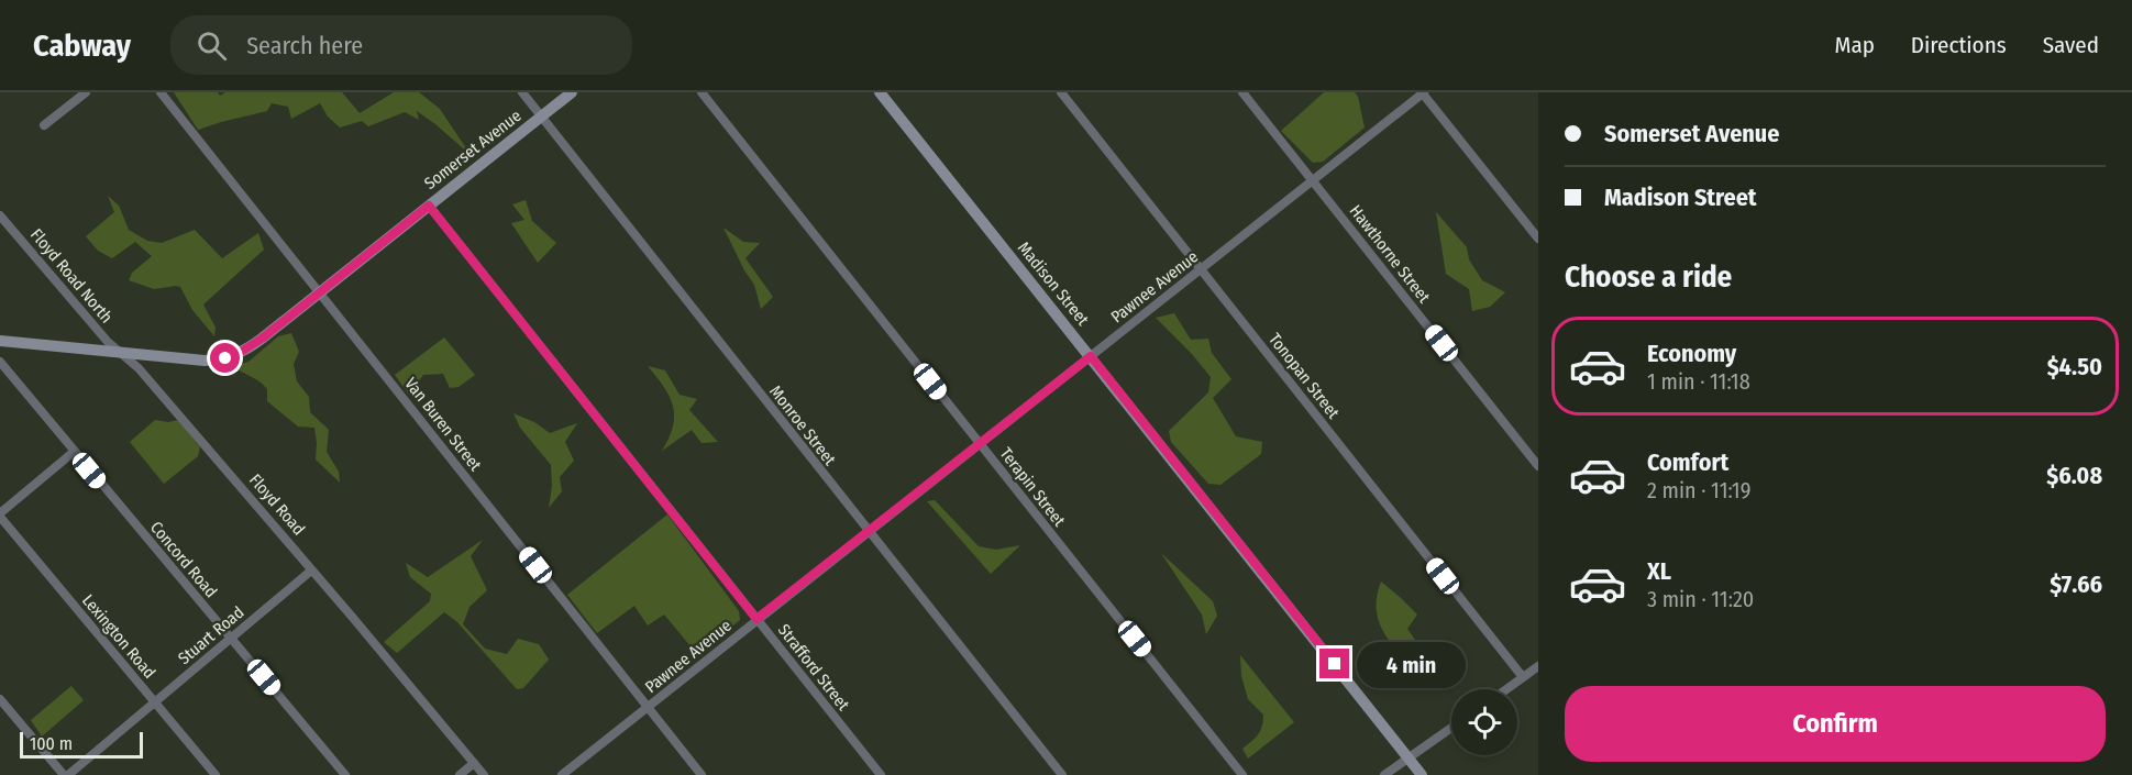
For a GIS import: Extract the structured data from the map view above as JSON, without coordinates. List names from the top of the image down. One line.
{"streets":{"street":["Somerset Avenue","Hawthorne Street","Floyd Road North","Madison Street","Pawnee Avenue","Tonopan Street","Van Buren Street","Monroe Street","Terapin Street","Floyd Road","Concord Road","Stuart Road","Lexington Road","Strafford Street"]},"crossings":[["Somerset Avenue","Floyd Road North"],["Somerset Avenue","Van Buren Street"],["Somerset Avenue","Monroe Street"],["Somerset Avenue","Floyd Road"],["Somerset Avenue","Strafford Street"],["Hawthorne Street","Pawnee Avenue"],["Floyd Road North","Floyd Road"],["Madison Street","Pawnee Avenue"],["Pawnee Avenue","Tonopan Street"],["Pawnee Avenue","Van Buren Street"],["Pawnee Avenue","Monroe Street"],["Pawnee Avenue","Terapin Street"],["Pawnee Avenue","Strafford Street"],["Floyd Road","Stuart Road"],["Concord Road","Stuart Road"],["Stuart Road","Lexington Road"]],"scale_bar":"100 m","page":{"header":"Cabway","search":"Search here","nav":["Map","Directions","Saved"],"banner":["Somerset Avenue","Madison Street"],"heading":"Choose a ride","list":[{"name":"Economy","note":"1 min · 11:18","value":"$4.50"},{"name":"Comfort","note":"2 min · 11:19","value":"$6.08"},{"name":"XL","note":"3 min · 11:20","value":"$7.66"}],"bubble":"4 min","buttons":"Confirm","scale":"100 m"}}
